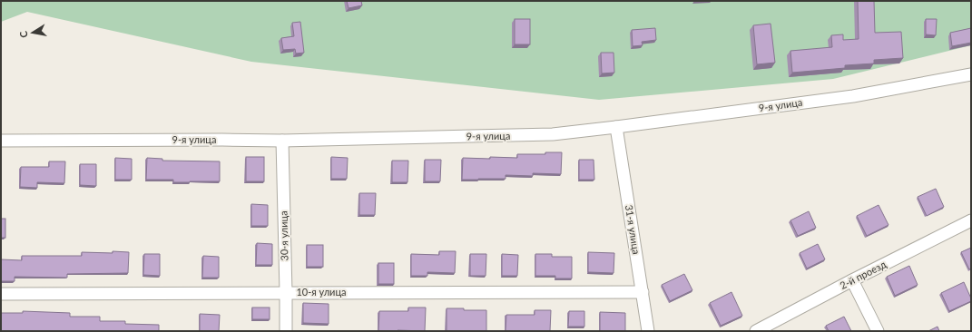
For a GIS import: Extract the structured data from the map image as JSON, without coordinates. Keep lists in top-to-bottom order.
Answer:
{
  "streets": {
    "street": [
      "9-я улица",
      "31-я улица",
      "30-я улица",
      "2-й проезд",
      "10-я улица"
    ]
  },
  "crossings": [
    ["9-я улица", "31-я улица"],
    ["9-я улица", "30-я улица"],
    ["31-я улица", "10-я улица"],
    ["30-я улица", "10-я улица"]
  ],
  "north": "left"
}
